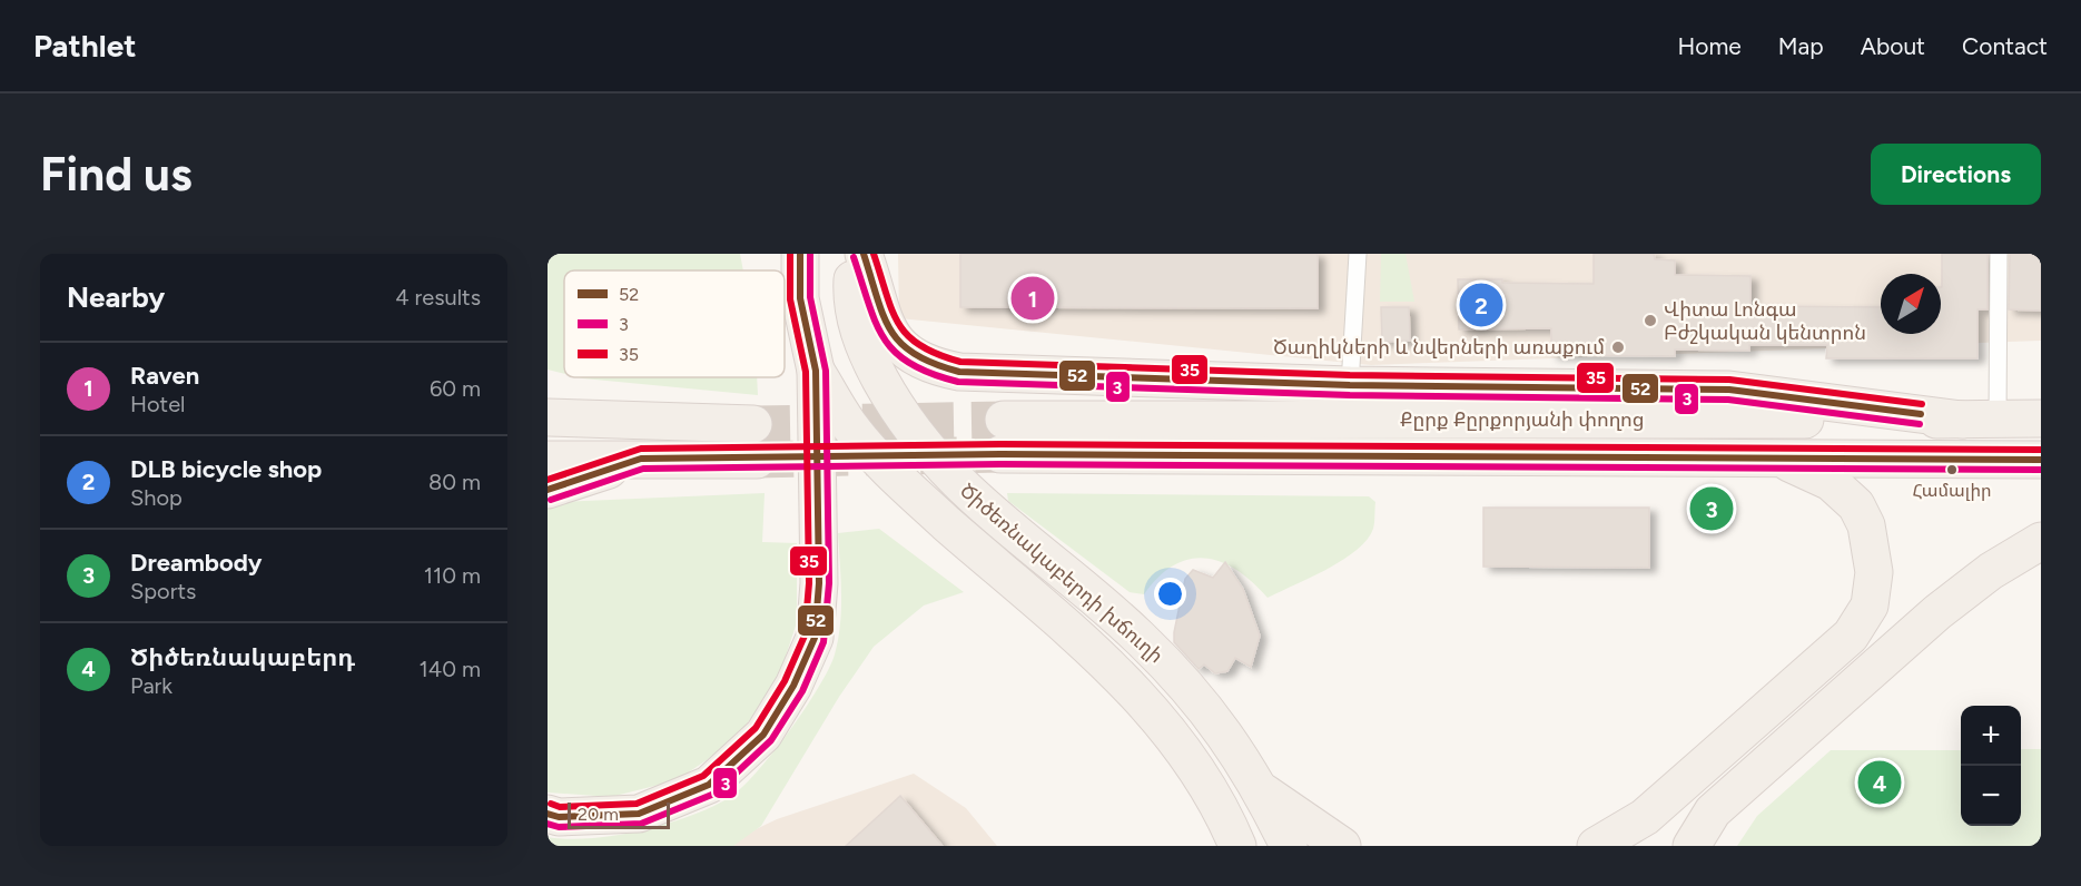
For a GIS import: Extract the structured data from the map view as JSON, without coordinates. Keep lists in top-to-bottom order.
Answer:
{
  "streets": {
    "main road": ["Քըրք Քըրքորյանի փողոց", "Ծիծեռնակաբերդի խճուղի"]
  },
  "places": ["Վիտա Լոնգա Բժշկական կենտրոն", "Ծաղիկների և նվերների առաքում", "Համալիր"],
  "lines": ["transit line 52", "transit line 3", "transit line 35"],
  "legend": ["52", "3", "35"],
  "scale_bar": "20 m",
  "north": "top right",
  "page": {
    "header": "Pathlet",
    "nav": [
      "Home",
      "Map",
      "About",
      "Contact"
    ],
    "buttons": "Directions",
    "title": "Find us",
    "heading": ["Nearby", "4 results"],
    "pins": [
      "1",
      "2",
      "3",
      "4"
    ],
    "list": [
      {
        "mark": "1",
        "name": "Raven",
        "note": "Hotel",
        "value": "60 m"
      },
      {
        "mark": "2",
        "name": "DLB bicycle shop",
        "note": "Shop",
        "value": "80 m"
      },
      {
        "mark": "3",
        "name": "Dreambody",
        "note": "Sports",
        "value": "110 m"
      },
      {
        "mark": "4",
        "name": "Ծիծեռնակաբերդ",
        "note": "Park",
        "value": "140 m"
      }
    ],
    "map_buttons": ["+", "−"],
    "scale": "20 m"
  }
}
